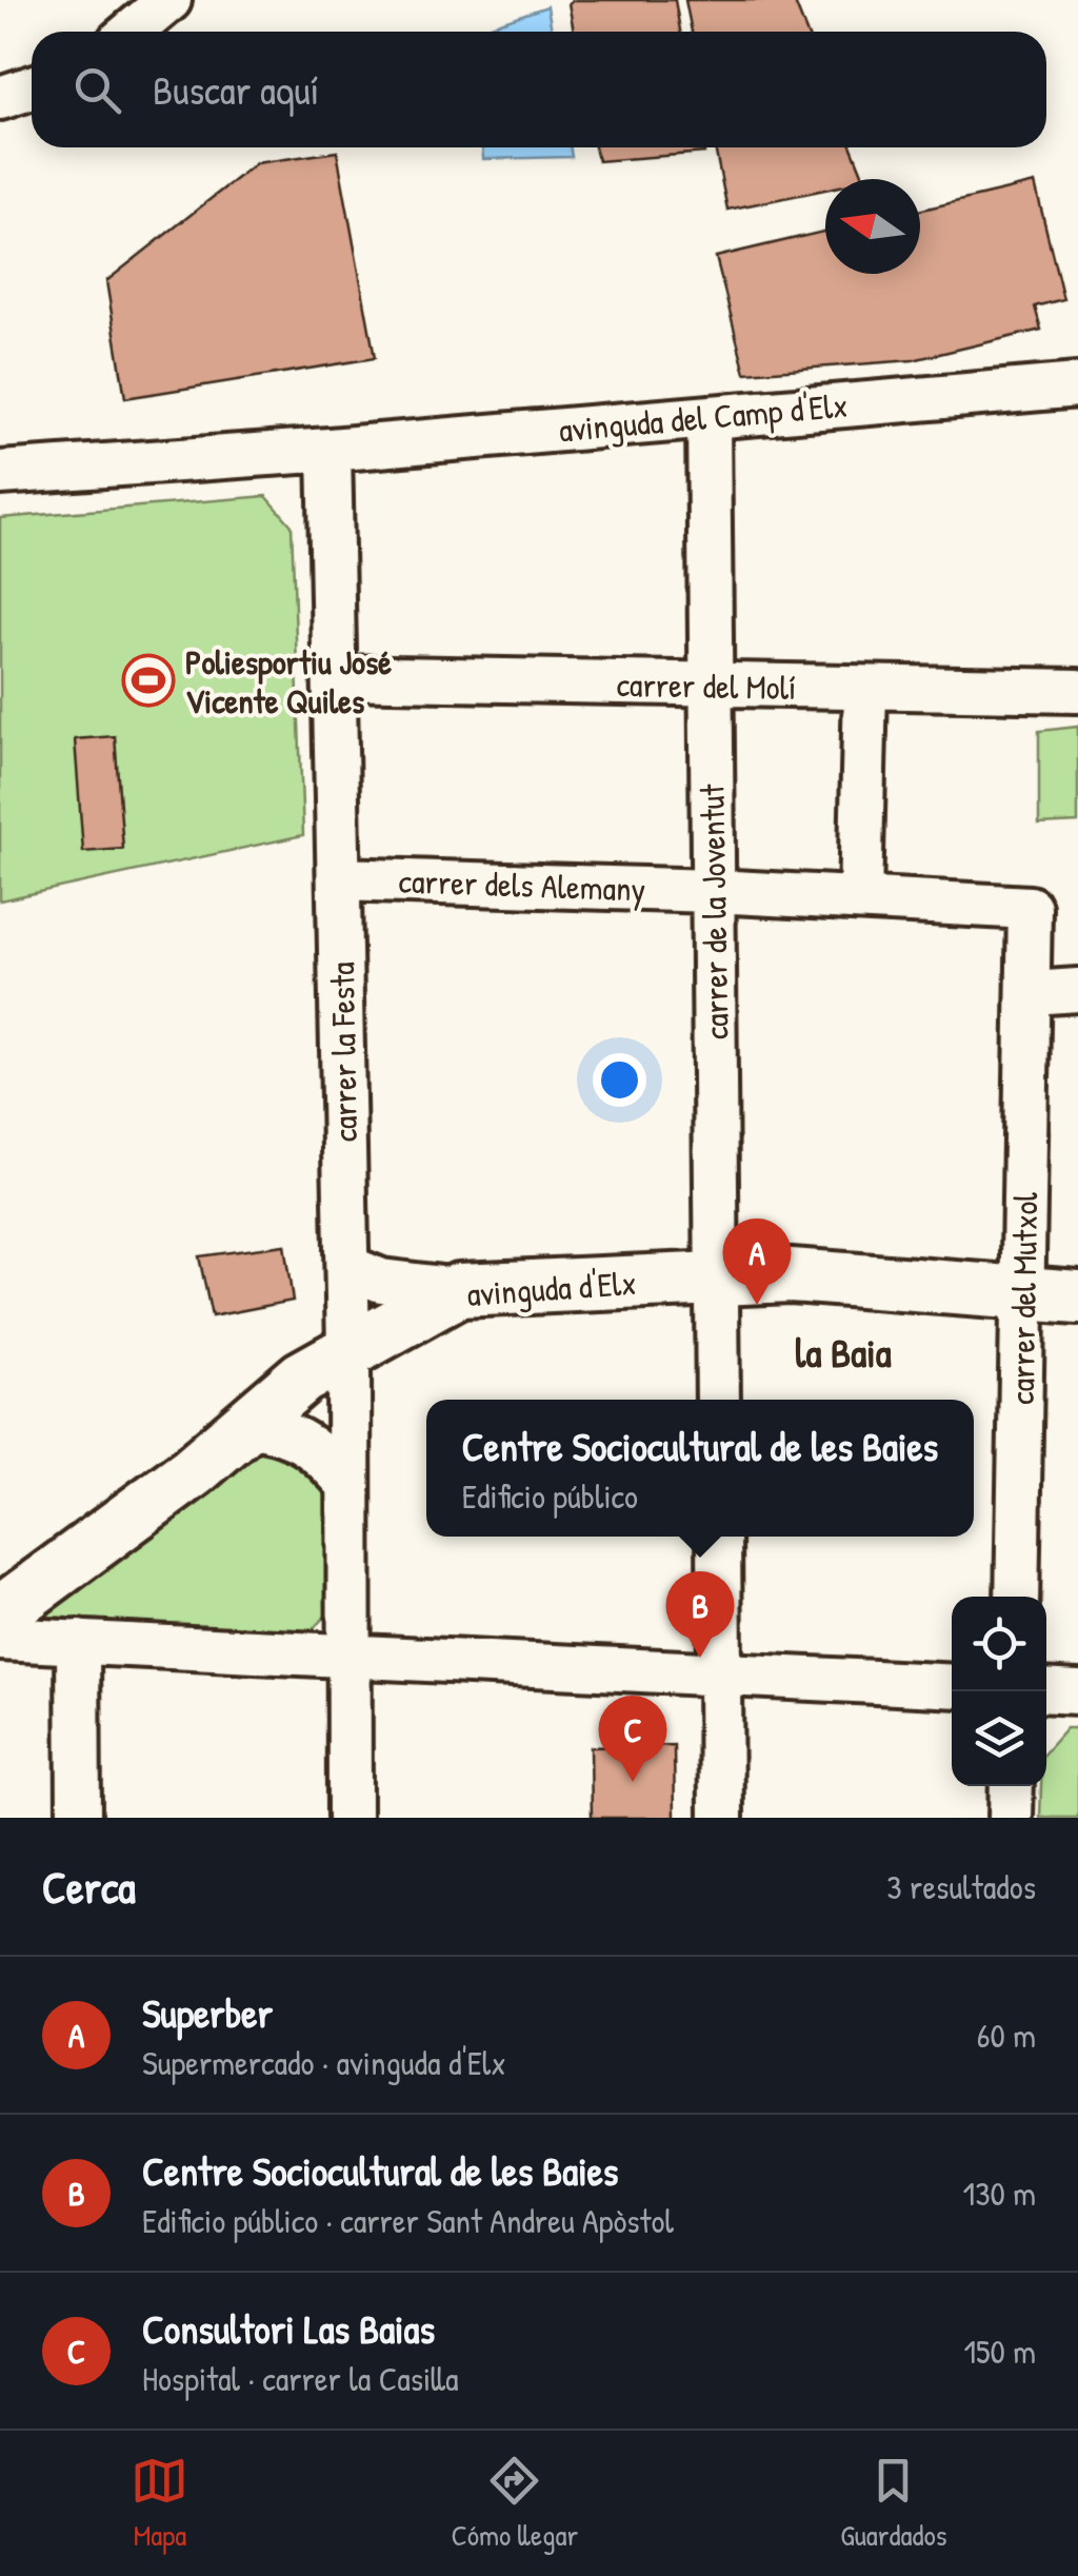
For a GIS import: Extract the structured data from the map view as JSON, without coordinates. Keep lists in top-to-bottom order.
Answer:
{
  "streets": {
    "main road": ["avinguda d'Elx"],
    "street": [
      "avinguda del Camp d'Elx",
      "carrer del Molí",
      "carrer dels Alemany",
      "carrer de la Joventut",
      "carrer la Festa",
      "carrer del Mutxol"
    ]
  },
  "crossings": [
    ["avinguda del Camp d'Elx", "carrer de la Joventut"],
    ["avinguda del Camp d'Elx", "carrer la Festa"],
    ["carrer del Molí", "carrer de la Joventut"],
    ["carrer del Molí", "carrer la Festa"],
    ["carrer dels Alemany", "carrer de la Joventut"],
    ["carrer dels Alemany", "carrer la Festa"],
    ["carrer dels Alemany", "carrer del Mutxol"],
    ["carrer de la Joventut", "avinguda d'Elx"],
    ["carrer la Festa", "avinguda d'Elx"],
    ["avinguda d'Elx", "carrer del Mutxol"]
  ],
  "districts": ["la Baia"],
  "places": {
    "sports": ["Poliesportiu José Vicente Quiles"]
  },
  "north": "left",
  "page": {
    "search": "Buscar aquí",
    "pins": ["A", "B", "C"],
    "popup": ["Centre Sociocultural de les Baies", "Edificio público"],
    "heading": ["Cerca", "3 resultados"],
    "list": [
      {
        "mark": "A",
        "name": "Superber",
        "note": "Supermercado · avinguda d'Elx",
        "value": "60 m"
      },
      {
        "mark": "B",
        "name": "Centre Sociocultural de les Baies",
        "note": "Edificio público · carrer Sant Andreu Apòstol",
        "value": "130 m"
      },
      {
        "mark": "C",
        "name": "Consultori Las Baias",
        "note": "Hospital · carrer la Casilla",
        "value": "150 m"
      }
    ],
    "nav": ["Mapa", "Cómo llegar", "Guardados"]
  }
}
